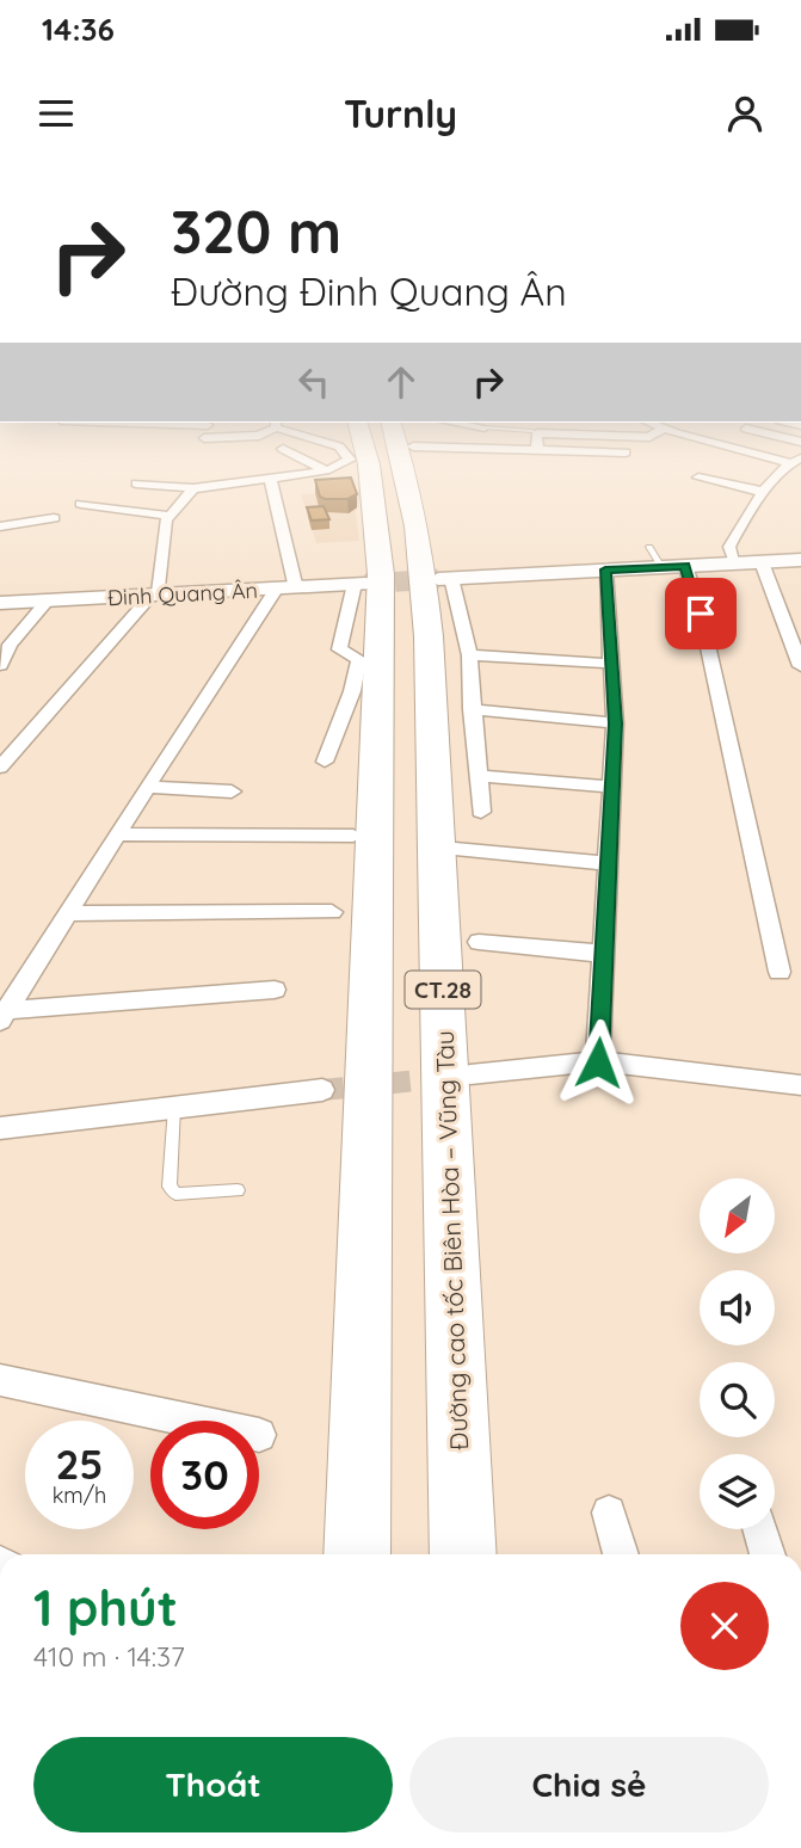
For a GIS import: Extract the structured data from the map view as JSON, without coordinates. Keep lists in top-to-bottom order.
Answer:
{
  "streets": {
    "highway": ["CT.28", "Đường cao tốc Biên Hòa – Vũng Tàu"],
    "street": ["Đinh Quang Ân"]
  },
  "north": "bottom left",
  "page": {
    "status": "14:36",
    "header": "Turnly",
    "turn": ["320 m", "Đường Đinh Quang Ân"],
    "speed": "25 km/h",
    "limit": "30",
    "heading": ["1 phút", "410 m · 14:37"],
    "buttons": ["Thoát", "Chia sẻ"]
  }
}
